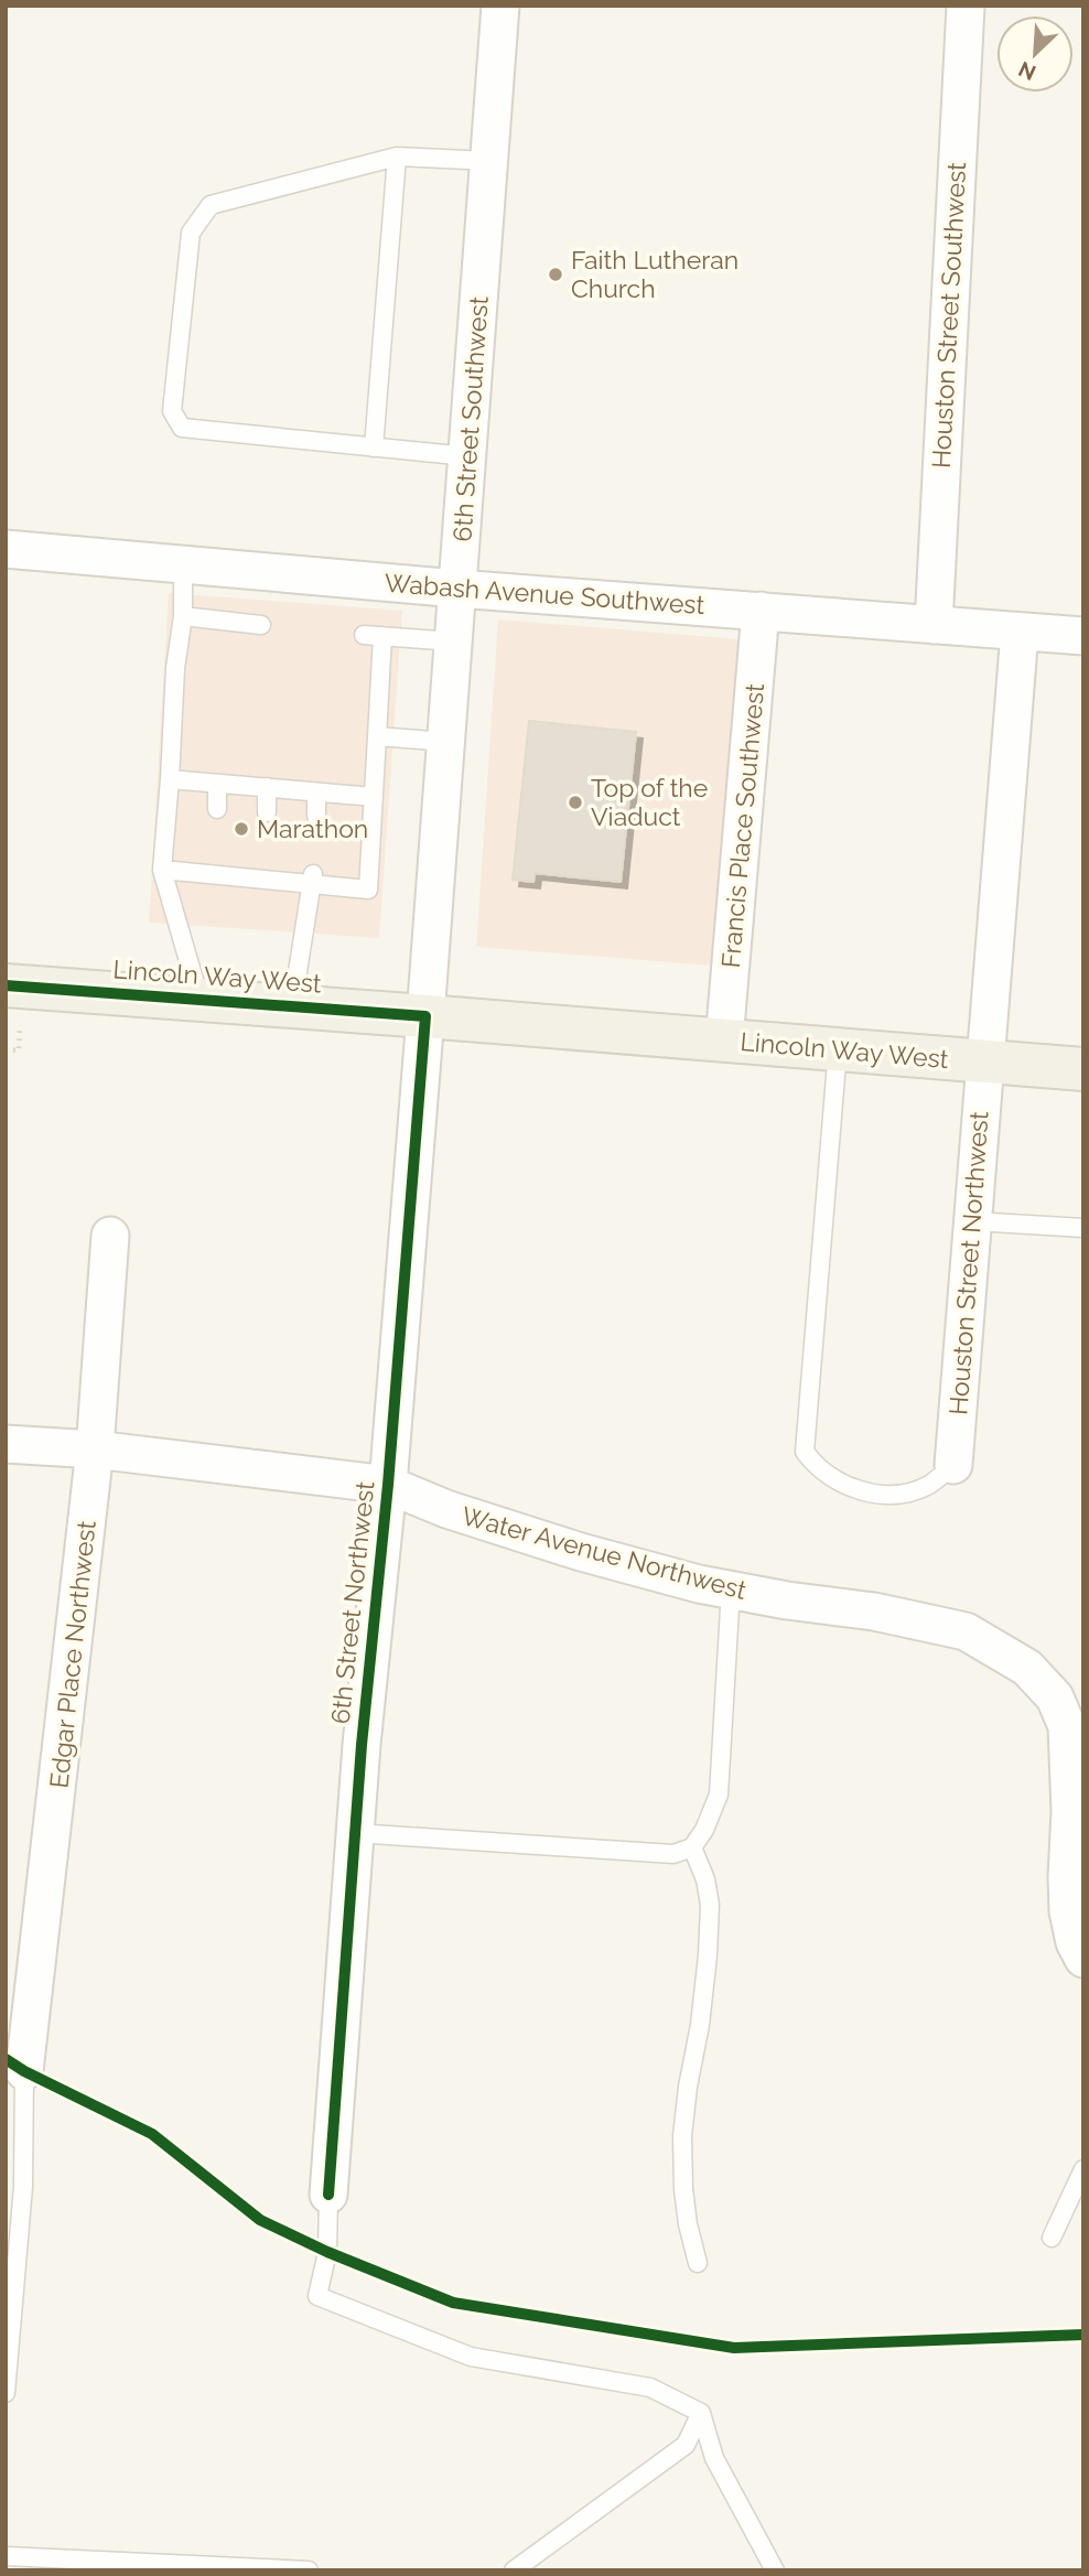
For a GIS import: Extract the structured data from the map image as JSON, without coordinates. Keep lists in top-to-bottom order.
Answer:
{
  "streets": {
    "main road": ["Lincoln Way West"],
    "street": [
      "Houston Street Southwest",
      "6th Street Southwest",
      "Wabash Avenue Southwest",
      "Francis Place Southwest",
      "Houston Street Northwest",
      "Water Avenue Northwest",
      "6th Street Northwest",
      "Edgar Place Northwest"
    ]
  },
  "crossings": [
    ["Houston Street Southwest", "Wabash Avenue Southwest"],
    ["6th Street Southwest", "Wabash Avenue Southwest"],
    ["6th Street Southwest", "Lincoln Way West"],
    ["6th Street Southwest", "6th Street Northwest"],
    ["Wabash Avenue Southwest", "Francis Place Southwest"],
    ["Francis Place Southwest", "Lincoln Way West"],
    ["Lincoln Way West", "Houston Street Northwest"],
    ["Lincoln Way West", "6th Street Northwest"],
    ["Water Avenue Northwest", "6th Street Northwest"],
    ["Water Avenue Northwest", "Edgar Place Northwest"]
  ],
  "places": ["Faith Lutheran Church", "Top of the Viaduct", "Marathon"],
  "north": "bottom left"
}
